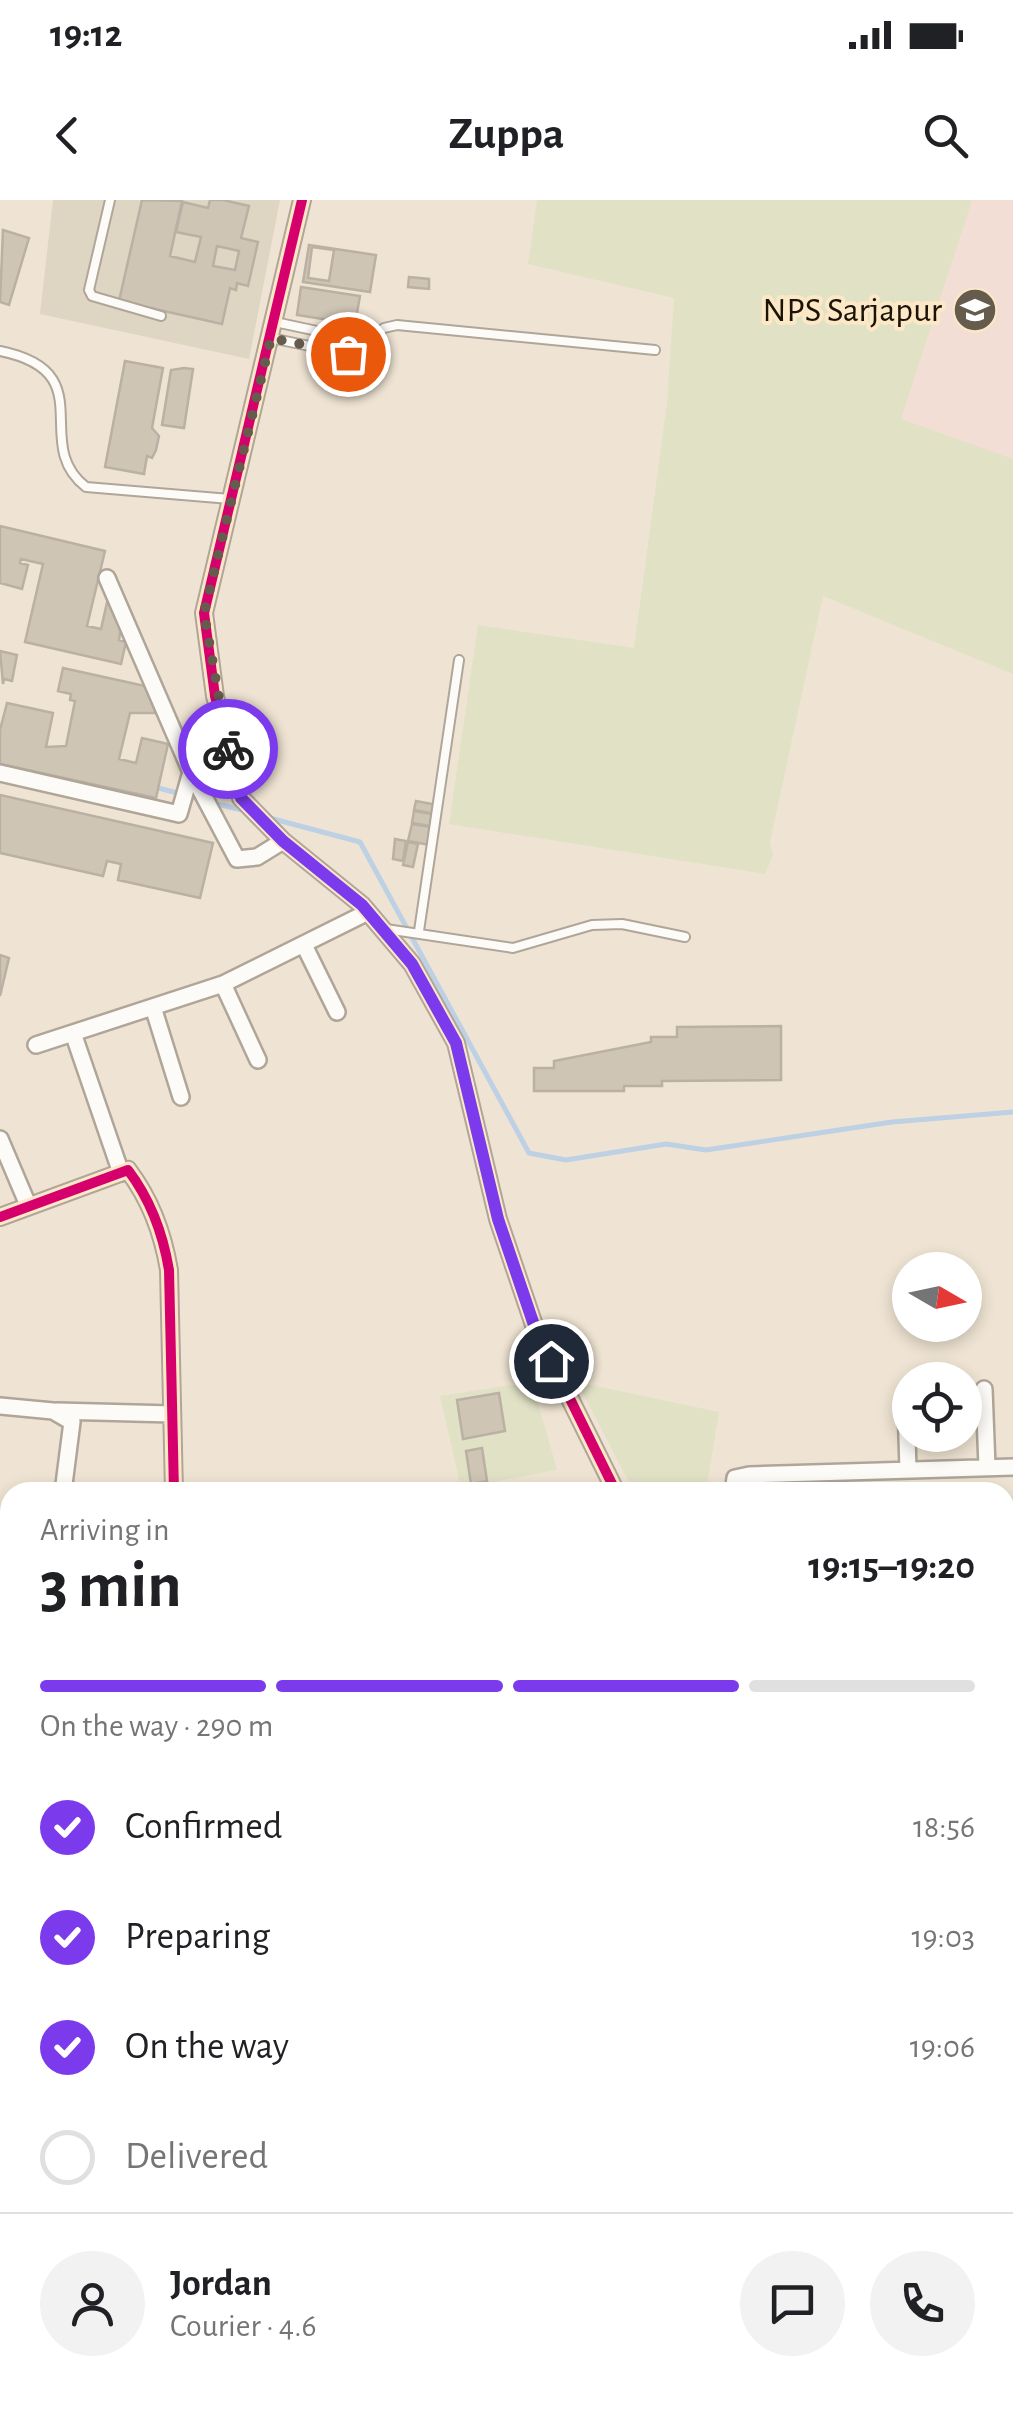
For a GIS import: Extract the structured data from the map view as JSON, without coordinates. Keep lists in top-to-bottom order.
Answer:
{
  "places": {
    "school or university": ["NPS Sarjapur"]
  },
  "north": "right",
  "page": {
    "status": "19:12",
    "header": "Zuppa",
    "heading": ["3 min", "Arriving in", "19:15–19:20"],
    "panel": ["Jordan", "Courier · 4.6"],
    "bar": "On the way · 290 m",
    "list": [
      ["Confirmed", "18:56"],
      ["Preparing", "19:03"],
      ["On the way", "19:06"],
      "Delivered"
    ]
  }
}
